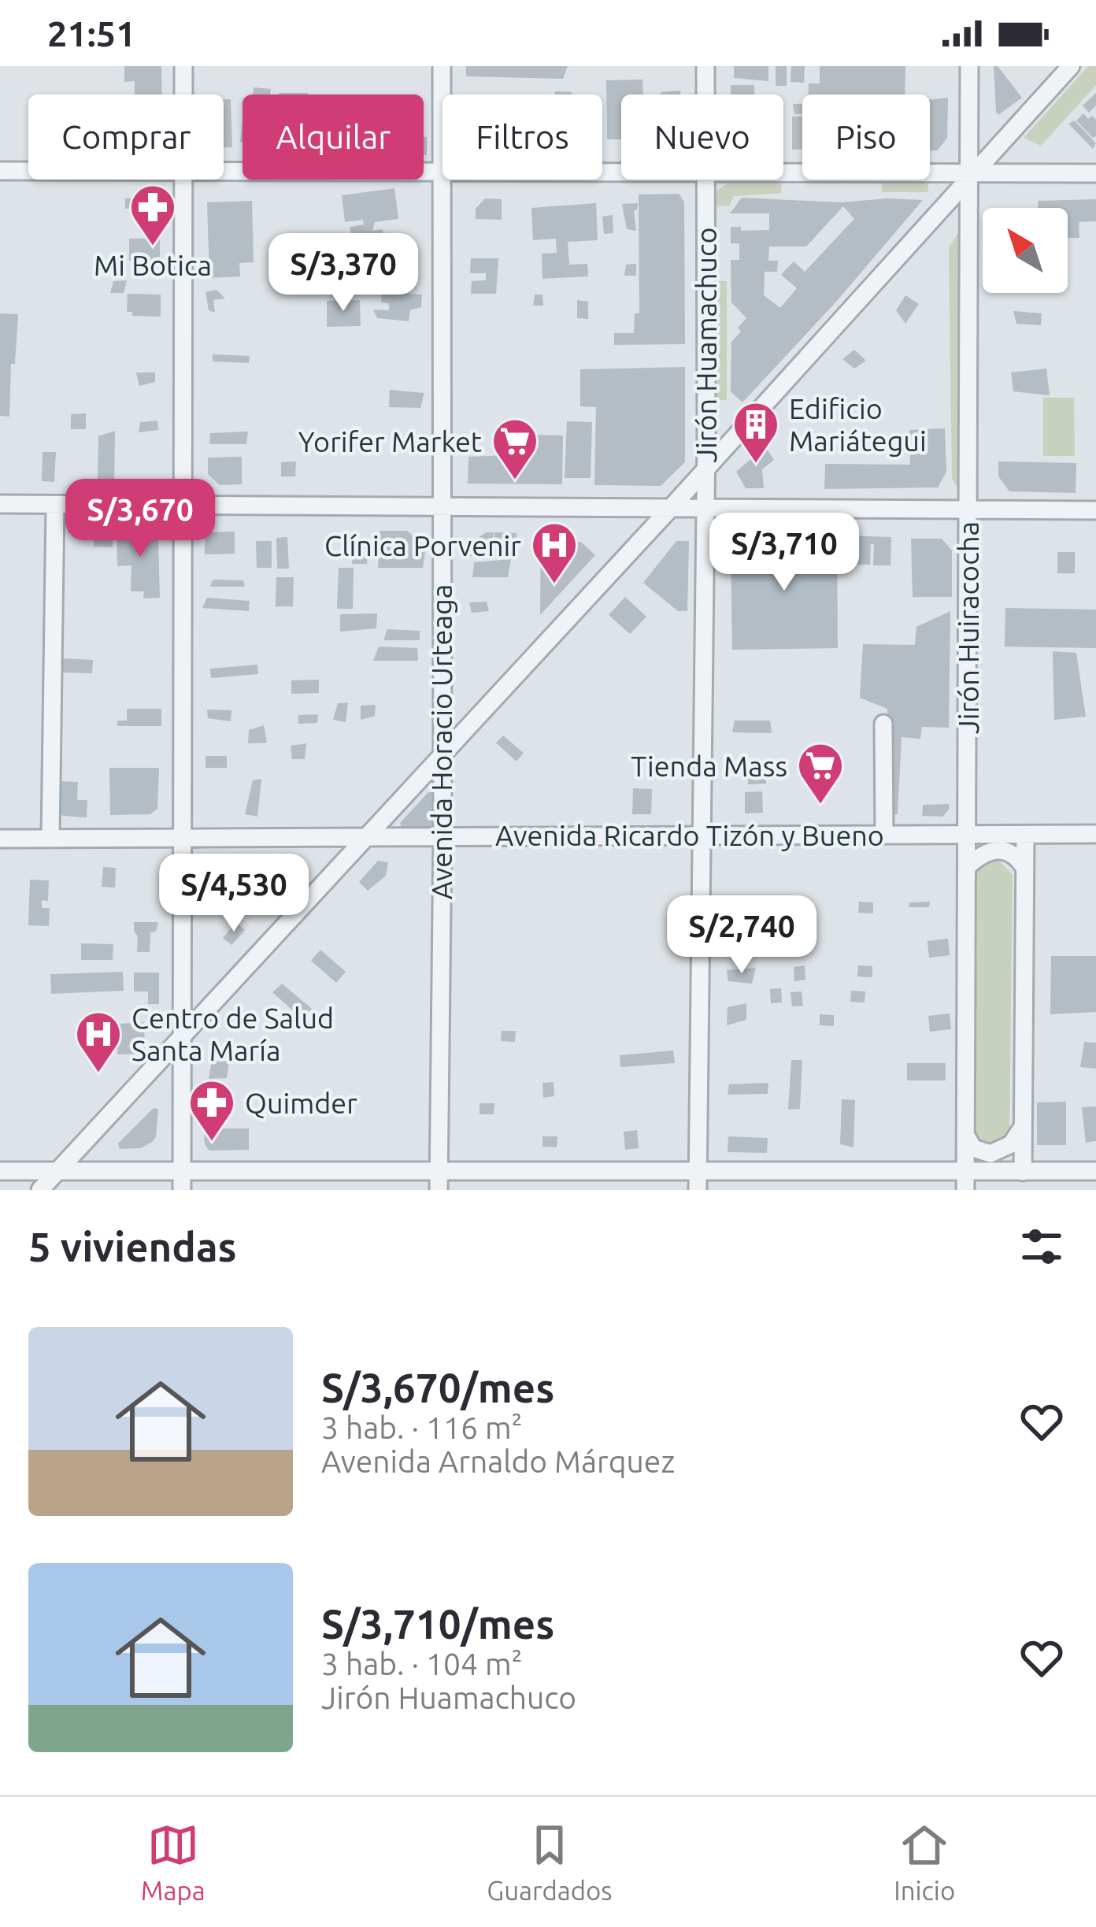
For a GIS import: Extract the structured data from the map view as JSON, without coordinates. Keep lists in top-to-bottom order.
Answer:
{
  "streets": {
    "street": [
      "Jirón Huamachuco",
      "Jirón Huiracocha",
      "Avenida Horacio Urteaga",
      "Avenida Ricardo Tizón y Bueno"
    ]
  },
  "crossings": [
    ["Jirón Huamachuco", "Avenida Ricardo Tizón y Bueno"],
    ["Jirón Huiracocha", "Avenida Ricardo Tizón y Bueno"],
    ["Avenida Horacio Urteaga", "Avenida Ricardo Tizón y Bueno"]
  ],
  "places": {
    "pharmacy": ["Mi Botica", "Quimder"],
    "building": ["Edificio Mariátegui"],
    "supermarket": ["Yorifer Market", "Tienda Mass"],
    "hospital": ["Clínica Porvenir", "Centro de Salud Santa María"]
  },
  "north": "top left",
  "page": {
    "status": "21:51",
    "chip": [
      "Comprar",
      "Alquilar",
      "Filtros",
      "Nuevo",
      "Piso"
    ],
    "price": [
      "S/3,370",
      "S/3,670",
      "S/3,710",
      "S/4,530",
      "S/2,740"
    ],
    "heading": "5 viviendas",
    "list": [
      {
        "name": "S/3,670/mes",
        "note": "3 hab. · 116 m² · Avenida Arnaldo Márquez"
      },
      {
        "name": "S/3,710/mes",
        "note": "3 hab. · 104 m² · Jirón Huamachuco"
      }
    ],
    "tabs": ["Mapa", "Guardados", "Inicio"]
  }
}
